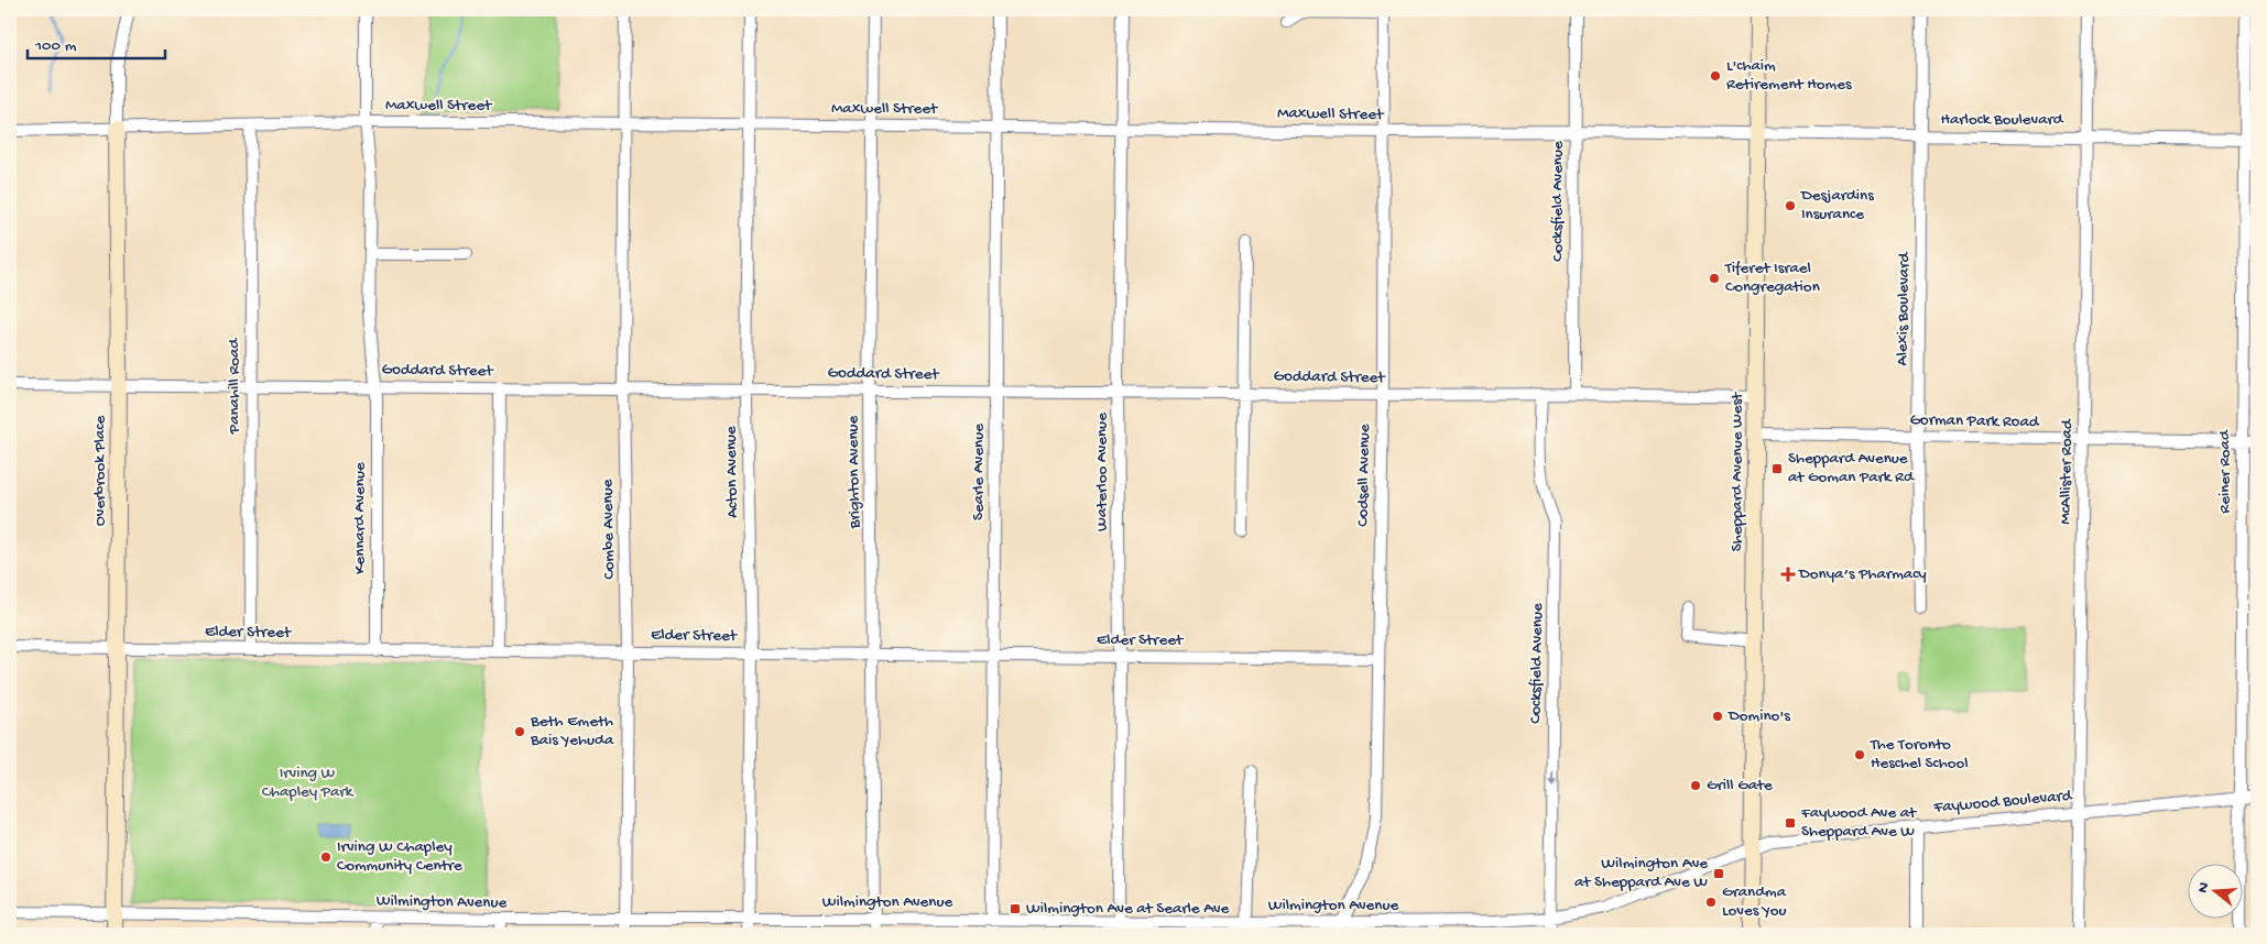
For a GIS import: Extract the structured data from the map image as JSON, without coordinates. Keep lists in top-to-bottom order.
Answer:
{
  "streets": {
    "main road": ["Overbrook Place", "Sheppard Avenue West"],
    "street": [
      "Maxwell Street",
      "Harlock Boulevard",
      "Cocksfield Avenue",
      "Alexis Boulevard",
      "Goddard Street",
      "Panahill Road",
      "Gorman Park Road",
      "Acton Avenue",
      "Brighton Avenue",
      "Searle Avenue",
      "Waterloo Avenue",
      "McAllister Road",
      "Reiner Road",
      "Codsell Avenue",
      "Kennard Avenue",
      "Combe Avenue",
      "Elder Street",
      "Faywood Boulevard",
      "Wilmington Avenue"
    ]
  },
  "crossings": [
    ["Maxwell Street", "Harlock Boulevard"],
    ["Maxwell Street", "Cocksfield Avenue"],
    ["Maxwell Street", "Panahill Road"],
    ["Maxwell Street", "Overbrook Place"],
    ["Maxwell Street", "Acton Avenue"],
    ["Maxwell Street", "Brighton Avenue"],
    ["Maxwell Street", "Searle Avenue"],
    ["Maxwell Street", "Waterloo Avenue"],
    ["Maxwell Street", "Sheppard Avenue West"],
    ["Maxwell Street", "Codsell Avenue"],
    ["Maxwell Street", "Kennard Avenue"],
    ["Maxwell Street", "Combe Avenue"],
    ["Harlock Boulevard", "Alexis Boulevard"],
    ["Harlock Boulevard", "Sheppard Avenue West"],
    ["Harlock Boulevard", "McAllister Road"],
    ["Harlock Boulevard", "Reiner Road"],
    ["Cocksfield Avenue", "Goddard Street"],
    ["Cocksfield Avenue", "Wilmington Avenue"],
    ["Alexis Boulevard", "Gorman Park Road"],
    ["Goddard Street", "Panahill Road"],
    ["Goddard Street", "Overbrook Place"],
    ["Goddard Street", "Acton Avenue"],
    ["Goddard Street", "Brighton Avenue"],
    ["Goddard Street", "Searle Avenue"],
    ["Goddard Street", "Waterloo Avenue"],
    ["Goddard Street", "Sheppard Avenue West"],
    ["Goddard Street", "Codsell Avenue"],
    ["Goddard Street", "Kennard Avenue"],
    ["Goddard Street", "Combe Avenue"],
    ["Panahill Road", "Elder Street"],
    ["Gorman Park Road", "Sheppard Avenue West"],
    ["Gorman Park Road", "McAllister Road"],
    ["Gorman Park Road", "Reiner Road"],
    ["Overbrook Place", "Elder Street"],
    ["Overbrook Place", "Wilmington Avenue"],
    ["Acton Avenue", "Elder Street"],
    ["Acton Avenue", "Wilmington Avenue"],
    ["Brighton Avenue", "Elder Street"],
    ["Brighton Avenue", "Wilmington Avenue"],
    ["Searle Avenue", "Elder Street"],
    ["Searle Avenue", "Wilmington Avenue"],
    ["Waterloo Avenue", "Elder Street"],
    ["Waterloo Avenue", "Wilmington Avenue"],
    ["Sheppard Avenue West", "Faywood Boulevard"],
    ["Sheppard Avenue West", "Wilmington Avenue"],
    ["McAllister Road", "Faywood Boulevard"],
    ["Reiner Road", "Faywood Boulevard"],
    ["Codsell Avenue", "Elder Street"],
    ["Codsell Avenue", "Wilmington Avenue"],
    ["Kennard Avenue", "Elder Street"],
    ["Combe Avenue", "Elder Street"],
    ["Combe Avenue", "Wilmington Avenue"],
    ["Faywood Boulevard", "Wilmington Avenue"]
  ],
  "one_way": ["Cocksfield Avenue"],
  "parks": ["Irving W Chapley Park"],
  "places": {
    "other": [
      "L'chaim Retirement Homes",
      "Desjardins Insurance",
      "Tiferet Israel Congregation",
      "Domino's",
      "Beth Emeth Bais Yehuda",
      "The Toronto Heschel School",
      "Grill Gate",
      "Irving W Chapley Community Centre",
      "Grandma Loves You"
    ],
    "transit": [
      "Sheppard Avenue at Goman Park Rd",
      "Faywood Ave at Sheppard Ave W",
      "Wilmington Ave at Sheppard Ave W",
      "Wilmington Ave at Searle Ave"
    ],
    "health": ["Donya’s Pharmacy"]
  },
  "scale_bar": "100 m",
  "north": "left"
}
